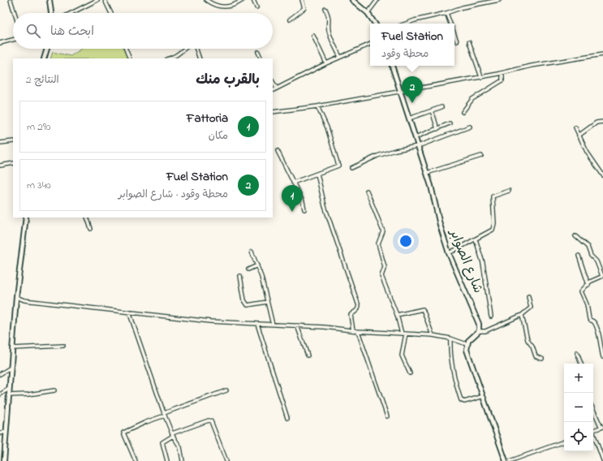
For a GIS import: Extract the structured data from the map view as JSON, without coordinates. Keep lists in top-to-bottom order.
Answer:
{
  "streets": {
    "street": ["شارع الصوابر"]
  },
  "page": {
    "search": "ابحث هنا",
    "popup": ["Fuel Station", "محطة وقود"],
    "heading": ["بالقرب منك", "النتائج: 2"],
    "pins": ["2", "1"],
    "list": [
      {
        "mark": "1",
        "name": "Fattoria",
        "note": "مكان",
        "value": "290 m"
      },
      {
        "mark": "2",
        "name": "Fuel Station",
        "note": "محطة وقود · شارع الصوابر",
        "value": "340 m"
      }
    ],
    "map_buttons": ["+", "−"]
  }
}
